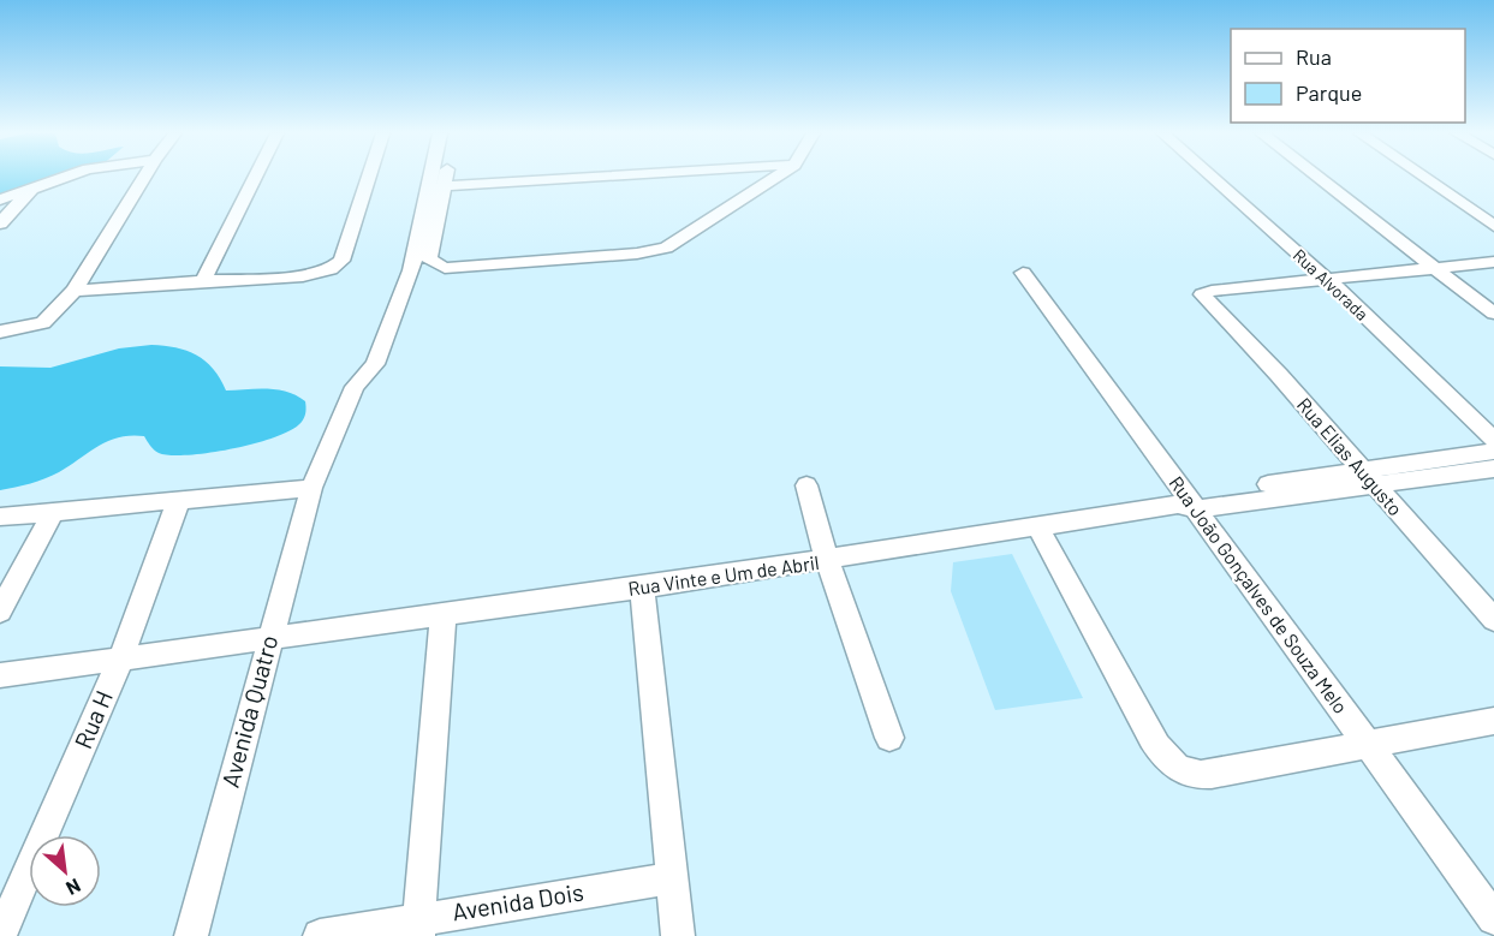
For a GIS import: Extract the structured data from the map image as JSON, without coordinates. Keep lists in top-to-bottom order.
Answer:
{
  "streets": {
    "street": [
      "Rua Alvorada",
      "Rua Elias Augusto",
      "Rua Vinte e Um de Abril",
      "Rua João Gonçalves de Souza Melo",
      "Avenida Quatro",
      "Rua H",
      "Avenida Dois"
    ]
  },
  "crossings": [
    ["Rua Alvorada", "Rua Elias Augusto"],
    ["Rua Elias Augusto", "Rua Vinte e Um de Abril"],
    ["Rua Vinte e Um de Abril", "Rua João Gonçalves de Souza Melo"],
    ["Rua Vinte e Um de Abril", "Avenida Quatro"],
    ["Rua Vinte e Um de Abril", "Rua H"]
  ],
  "legend": ["Rua", "Parque"],
  "north": "bottom right"
}
